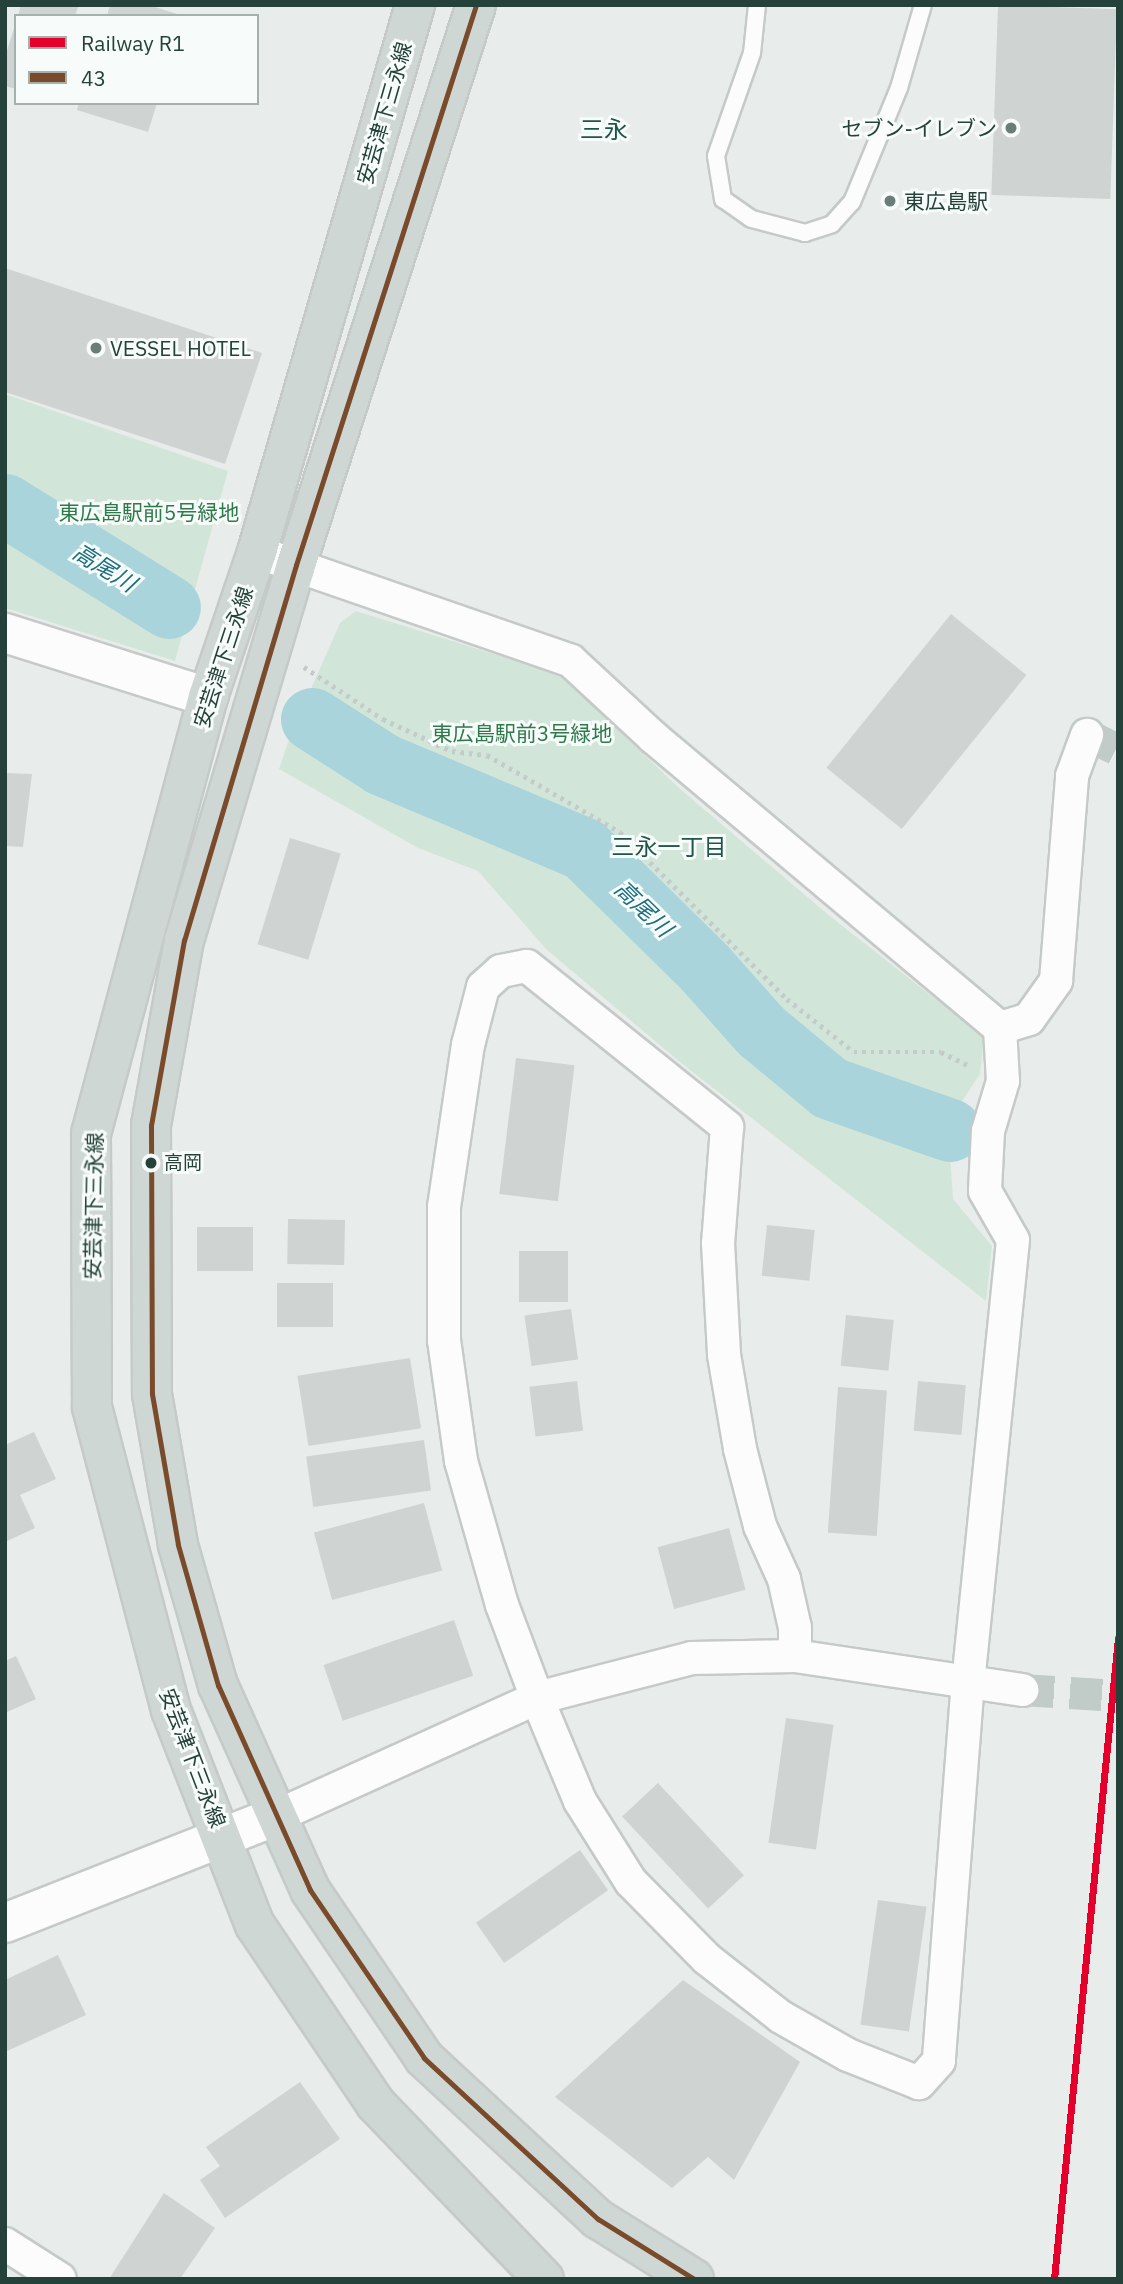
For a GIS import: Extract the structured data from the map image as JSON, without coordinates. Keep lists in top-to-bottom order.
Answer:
{
  "streets": {
    "main road": ["安芸津下三永線"]
  },
  "districts": ["三永", "三永一丁目"],
  "water": ["高尾川"],
  "parks": ["東広島駅前5号緑地", "東広島駅前3号緑地"],
  "places": [
    "セブン-イレブン",
    "東広島駅",
    "VESSEL HOTEL",
    "高岡"
  ],
  "lines": ["transit line 43", "rail line R1"],
  "legend": ["Railway R1", "43"]
}
